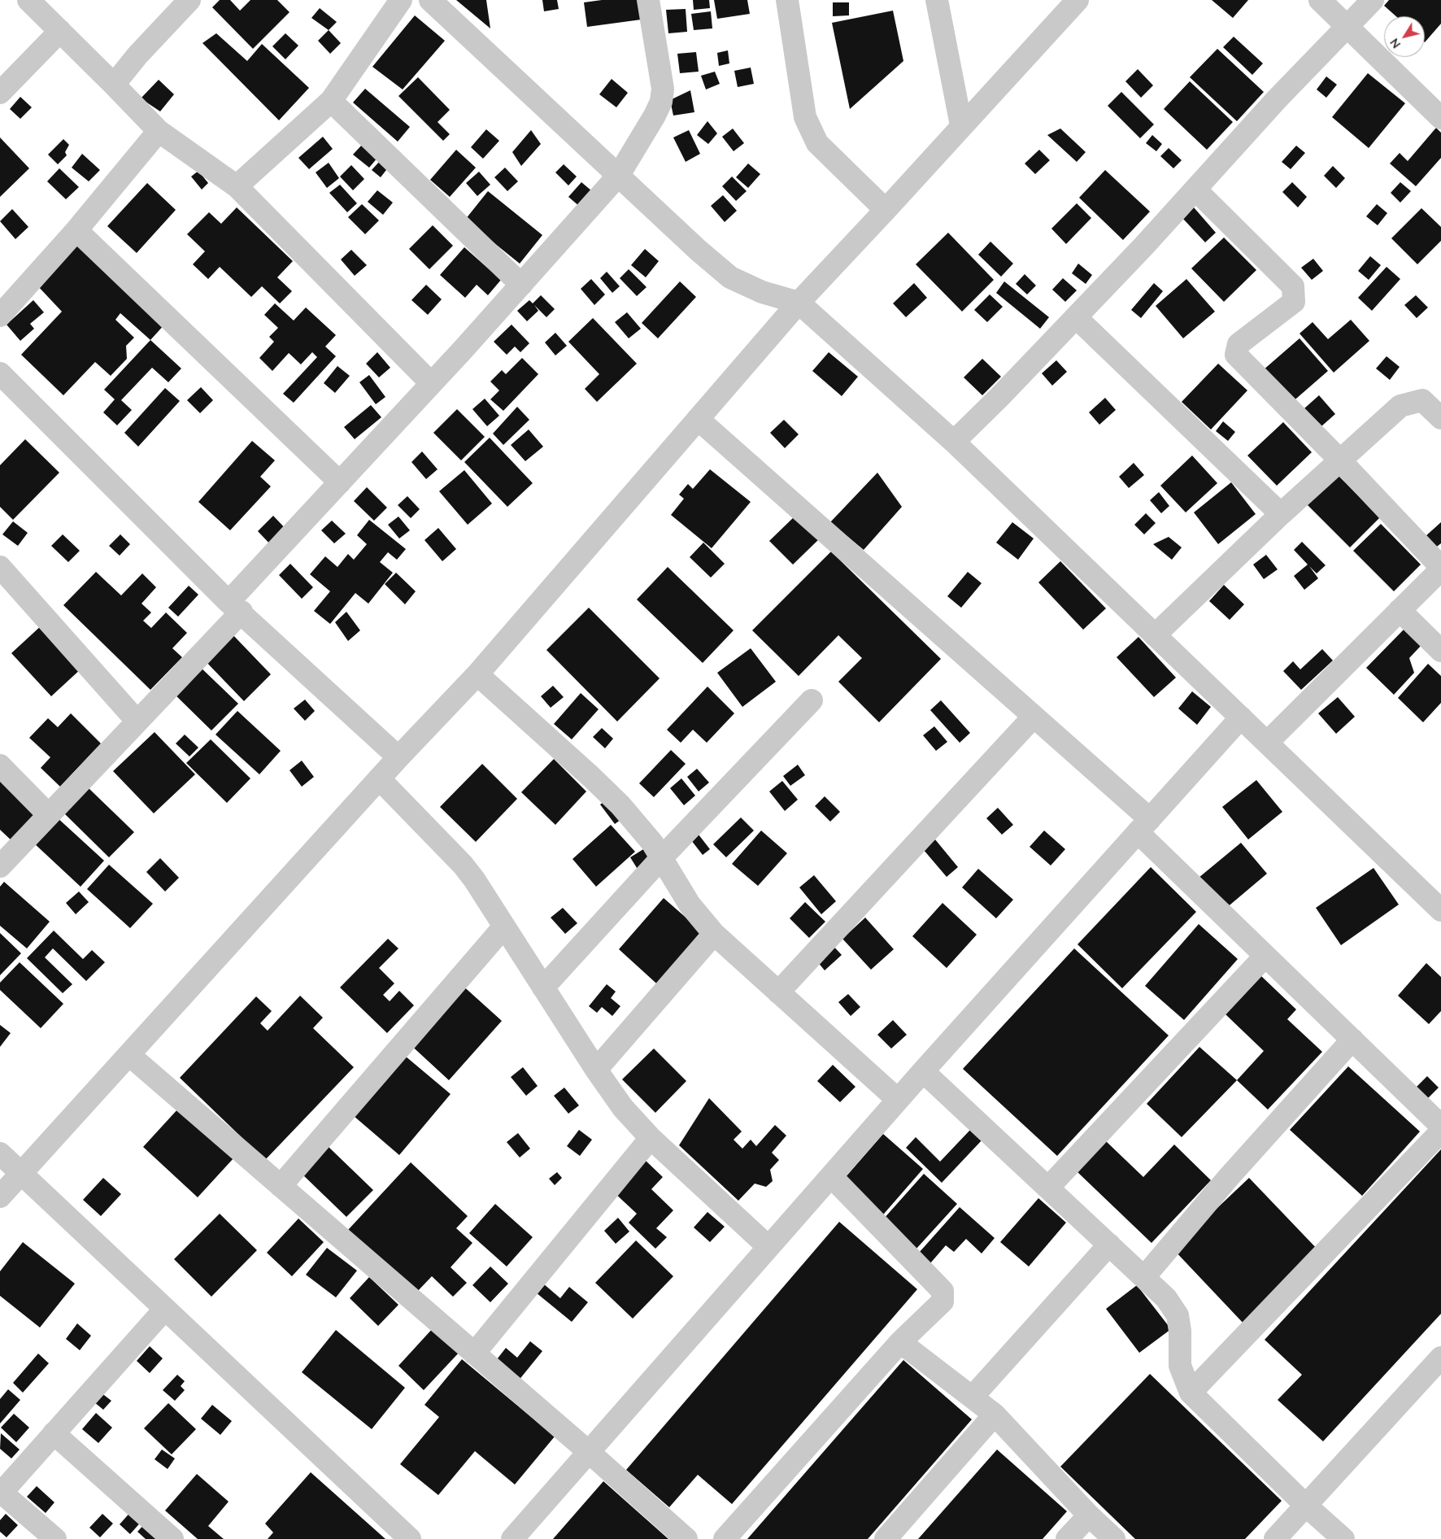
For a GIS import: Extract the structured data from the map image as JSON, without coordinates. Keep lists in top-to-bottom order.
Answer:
{
  "north": "bottom left"
}
